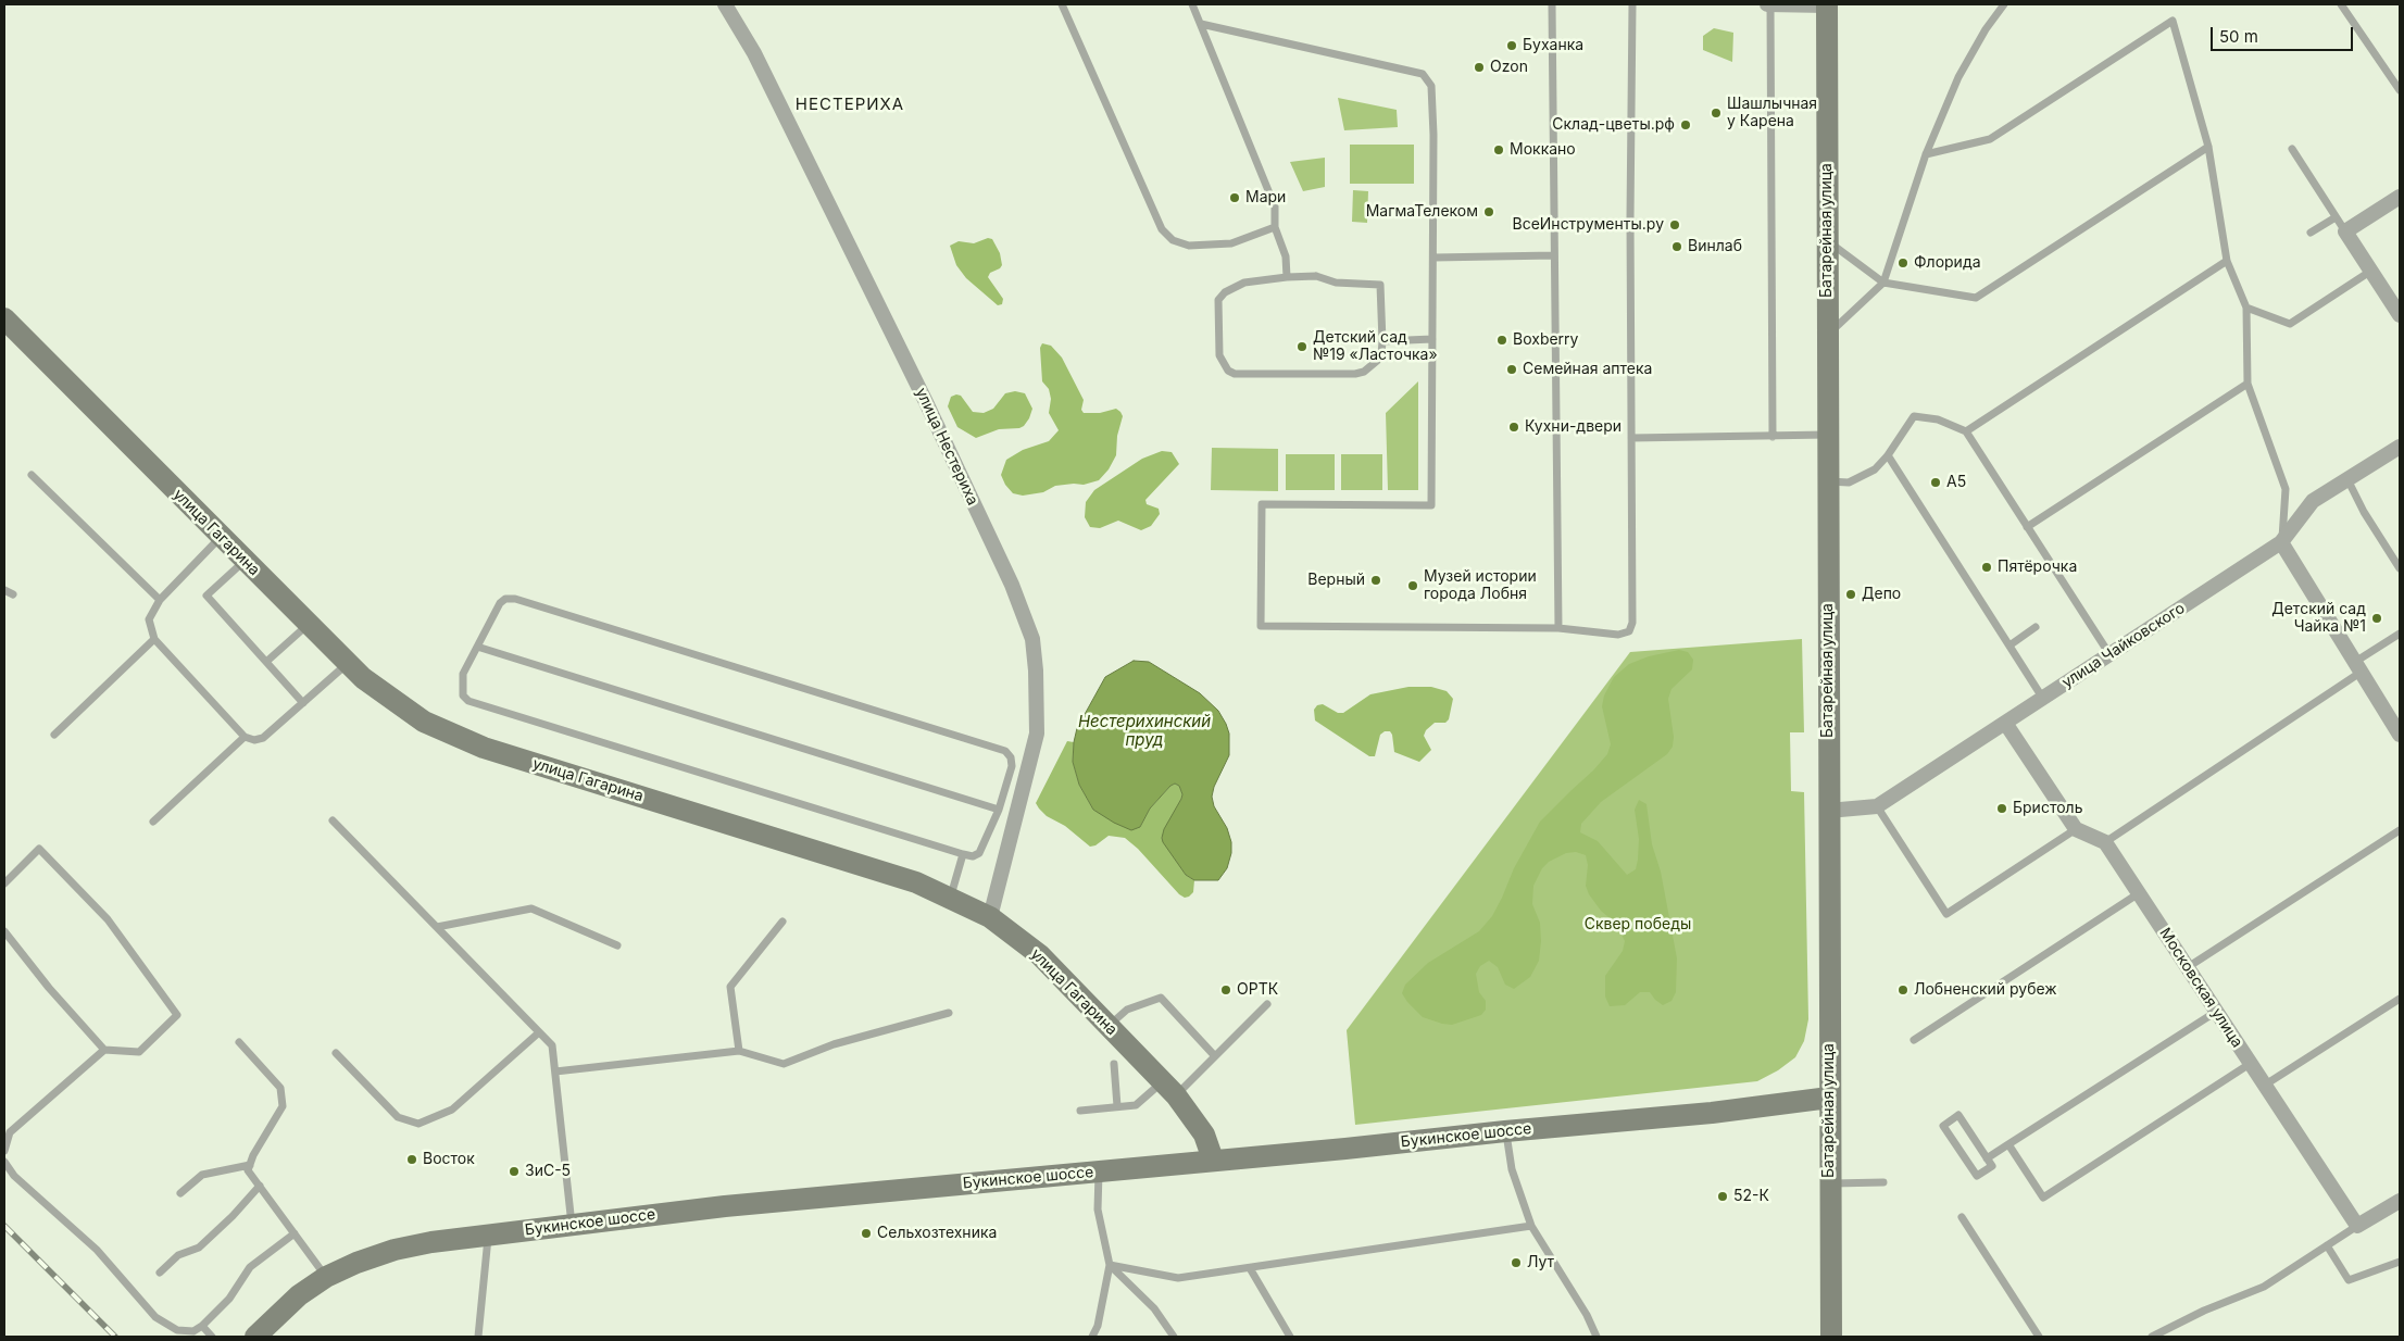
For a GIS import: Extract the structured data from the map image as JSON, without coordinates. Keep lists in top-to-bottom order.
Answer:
{
  "streets": {
    "main road": ["Батарейная улица", "улица Гагарина", "Букинское шоссе"],
    "street": ["улица Нестериха", "улица Чайковского", "Московская улица"]
  },
  "crossings": [
    ["Батарейная улица", "улица Чайковского"],
    ["Батарейная улица", "Букинское шоссе"],
    ["улица Нестериха", "улица Гагарина"],
    ["улица Гагарина", "Букинское шоссе"]
  ],
  "districts": ["НЕСТЕРИХА"],
  "water": ["Нестерихинский пруд"],
  "parks": ["Сквер победы"],
  "places": [
    "Буханка",
    "Ozon",
    "Шашлычная у Карена",
    "Склад-цветы.рф",
    "Моккано",
    "Мари",
    "МагмаТелеком",
    "ВсеИнструменты.ру",
    "Винлаб",
    "Флорида",
    "Boxberry",
    "Детский сад №19 «Ласточка»",
    "Семейная аптека",
    "Кухни-двери",
    "А5",
    "Пятёрочка",
    "Верный",
    "Музей истории города Лобня",
    "Депо",
    "Детский сад Чайка №1",
    "Бристоль",
    "ОРТК",
    "Лобненский рубеж",
    "Восток",
    "ЗиС-5",
    "52-К",
    "Сельхозтехника",
    "Лут"
  ],
  "scale_bar": "50 m"
}
